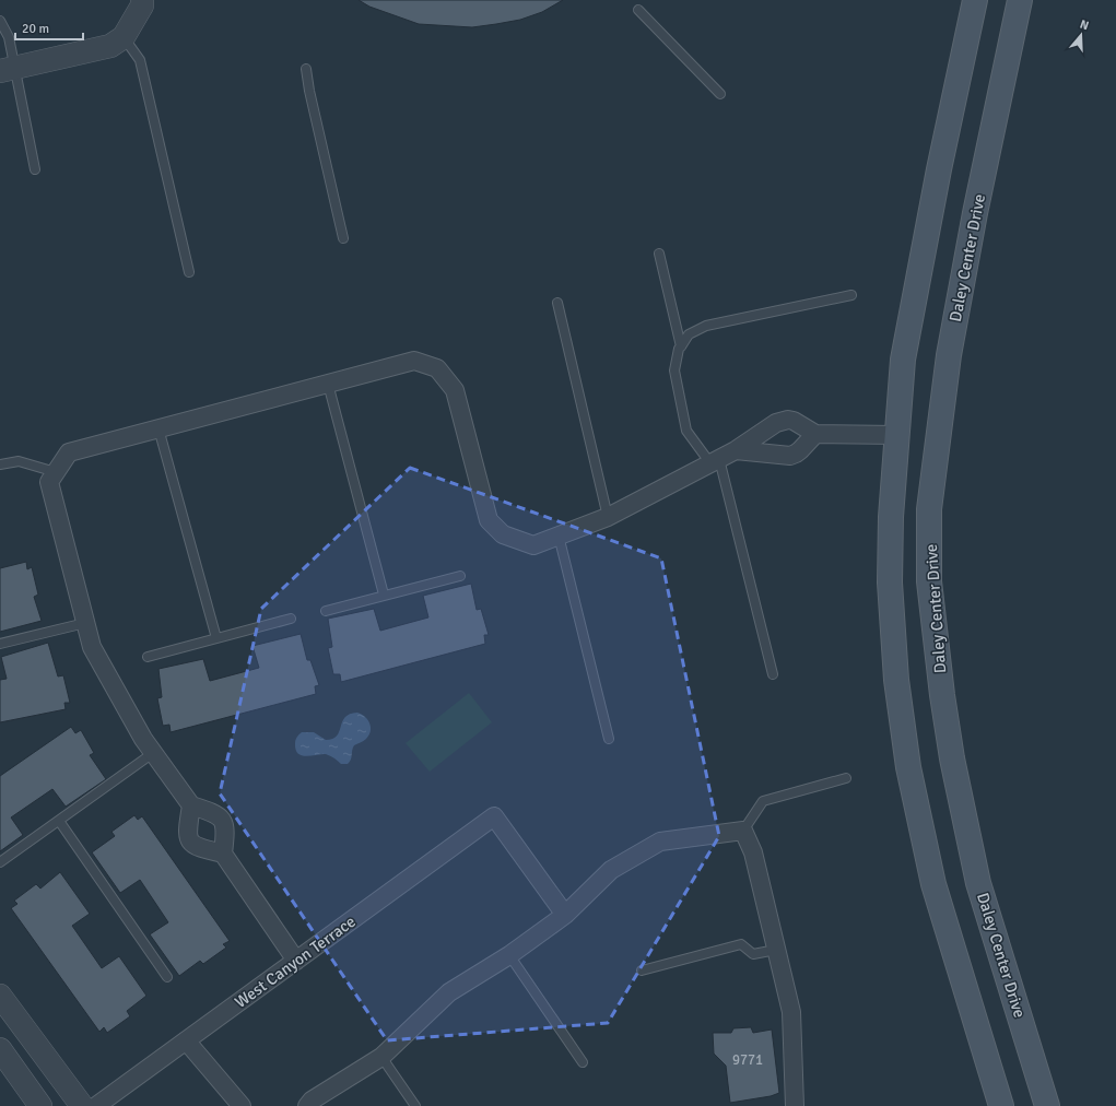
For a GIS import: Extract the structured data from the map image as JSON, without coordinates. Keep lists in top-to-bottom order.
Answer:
{
  "streets": {
    "main road": ["Daley Center Drive"],
    "street": ["West Canyon Terrace"]
  },
  "house_numbers": ["9771"],
  "scale_bar": "20 m",
  "north": "top"
}
